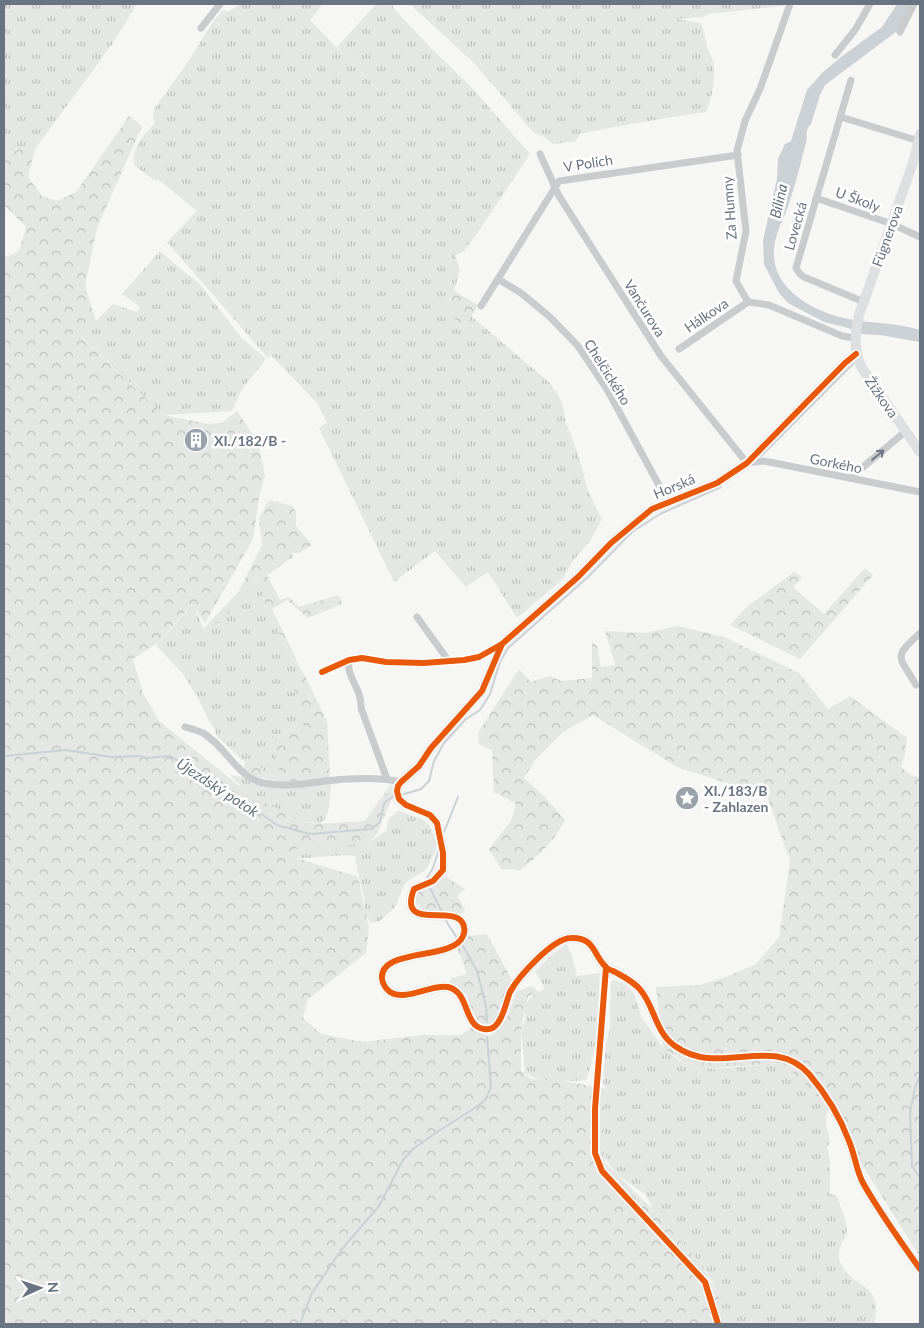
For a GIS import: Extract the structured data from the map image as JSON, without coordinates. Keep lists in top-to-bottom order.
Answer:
{
  "streets": {
    "street": [
      "V Polích",
      "U Školy",
      "Za Humny",
      "Lovecká",
      "Fügnerova",
      "Vančurova",
      "Hálkova",
      "Chelčického",
      "Žižkova",
      "Gorkého",
      "Horská"
    ]
  },
  "crossings": [
    ["V Polích", "Za Humny"],
    ["V Polích", "Vančurova"],
    ["V Polích", "Chelčického"],
    ["U Školy", "Lovecká"],
    ["U Školy", "Fügnerova"],
    ["Za Humny", "Hálkova"],
    ["Lovecká", "Fügnerova"],
    ["Fügnerova", "Žižkova"],
    ["Vančurova", "Gorkého"],
    ["Vančurova", "Horská"],
    ["Chelčického", "Horská"],
    ["Žižkova", "Horská"],
    ["Gorkého", "Horská"]
  ],
  "water": ["Bílina", "Újezdský potok"],
  "places": {
    "building": ["XI./182/B -"],
    "place": ["XI./183/B - Zahlazen"]
  },
  "north": "right"
}
